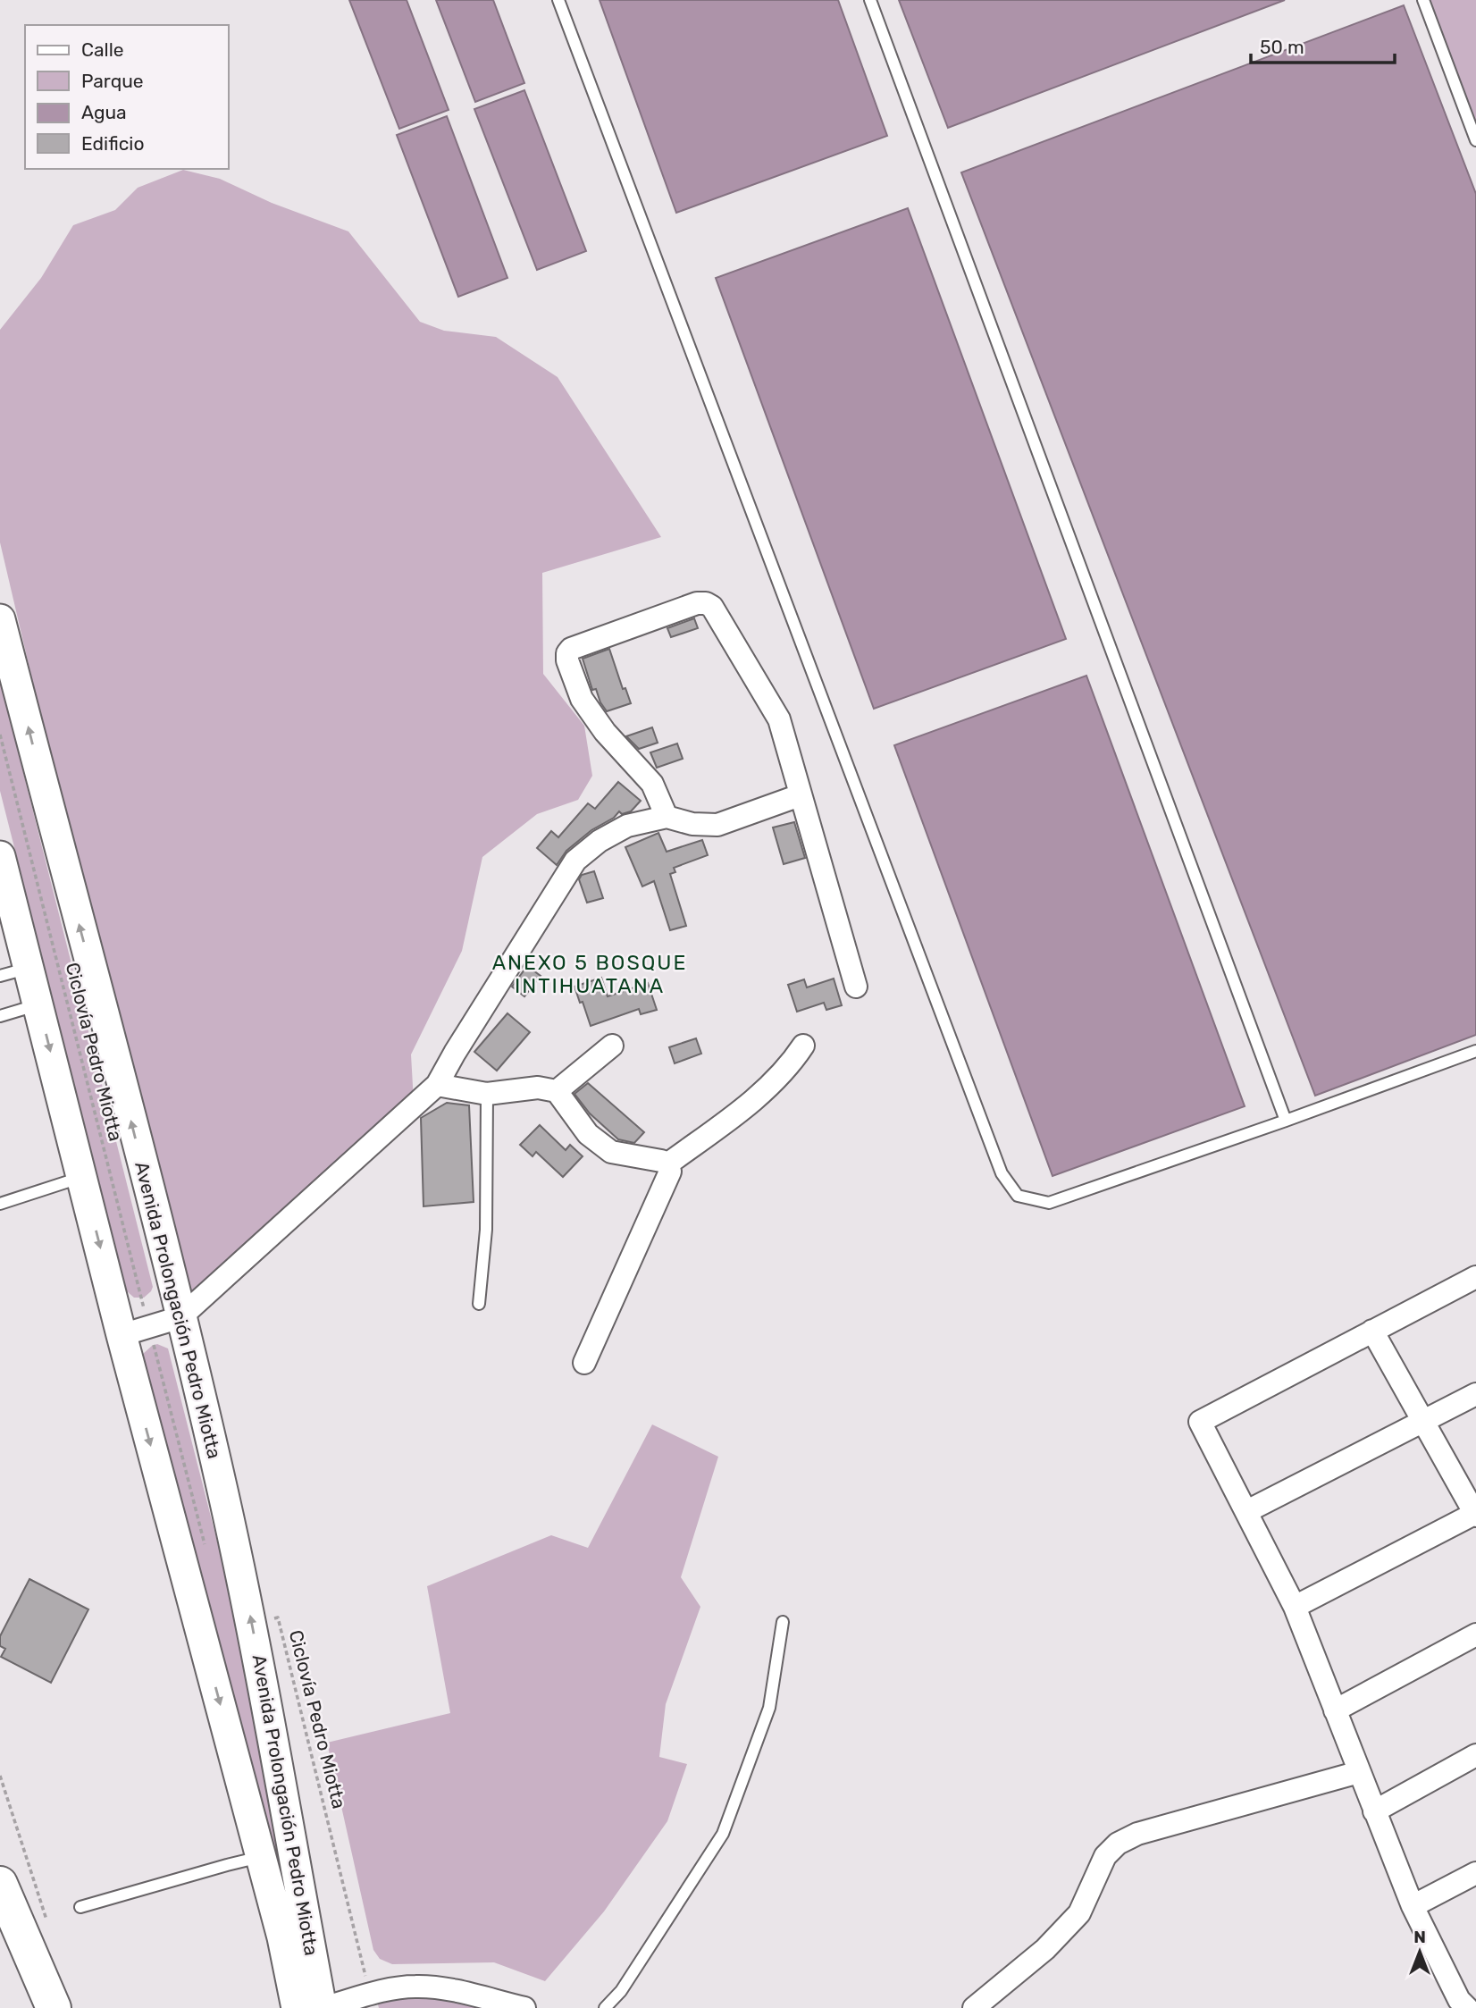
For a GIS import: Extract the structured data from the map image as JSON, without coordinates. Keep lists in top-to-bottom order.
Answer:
{
  "streets": {
    "main road": ["Avenida Prolongación Pedro Miotta"],
    "path": ["Ciclovía Pedro Miotta"]
  },
  "crossings": [
    ["Ciclovía Pedro Miotta", "Avenida Prolongación Pedro Miotta"]
  ],
  "districts": ["ANEXO 5 BOSQUE INTIHUATANA"],
  "legend": [
    "Calle",
    "Parque",
    "Agua",
    "Edificio"
  ],
  "scale_bar": "50 m",
  "north": "top"
}
